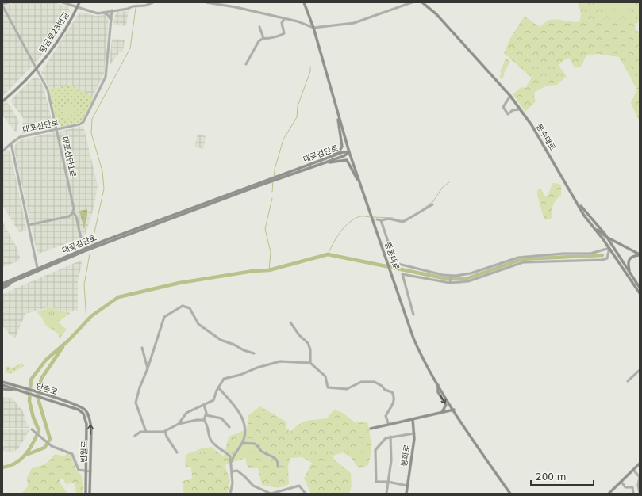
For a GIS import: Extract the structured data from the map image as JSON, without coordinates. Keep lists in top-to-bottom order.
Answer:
{
  "streets": {
    "main road": [
      "황금로23번길",
      "봉수대로",
      "대곶검단로",
      "중봉대로",
      "단촌로",
      "반월로",
      "봉화로"
    ],
    "street": ["대포산단로", "대포산단1로"]
  },
  "crossings": [
    ["황금로23번길", "대포산단1로"],
    ["대포산단로", "대포산단1로"],
    ["대곶검단로", "중봉대로"],
    ["단촌로", "반월로"]
  ],
  "scale_bar": "200 m"
}
